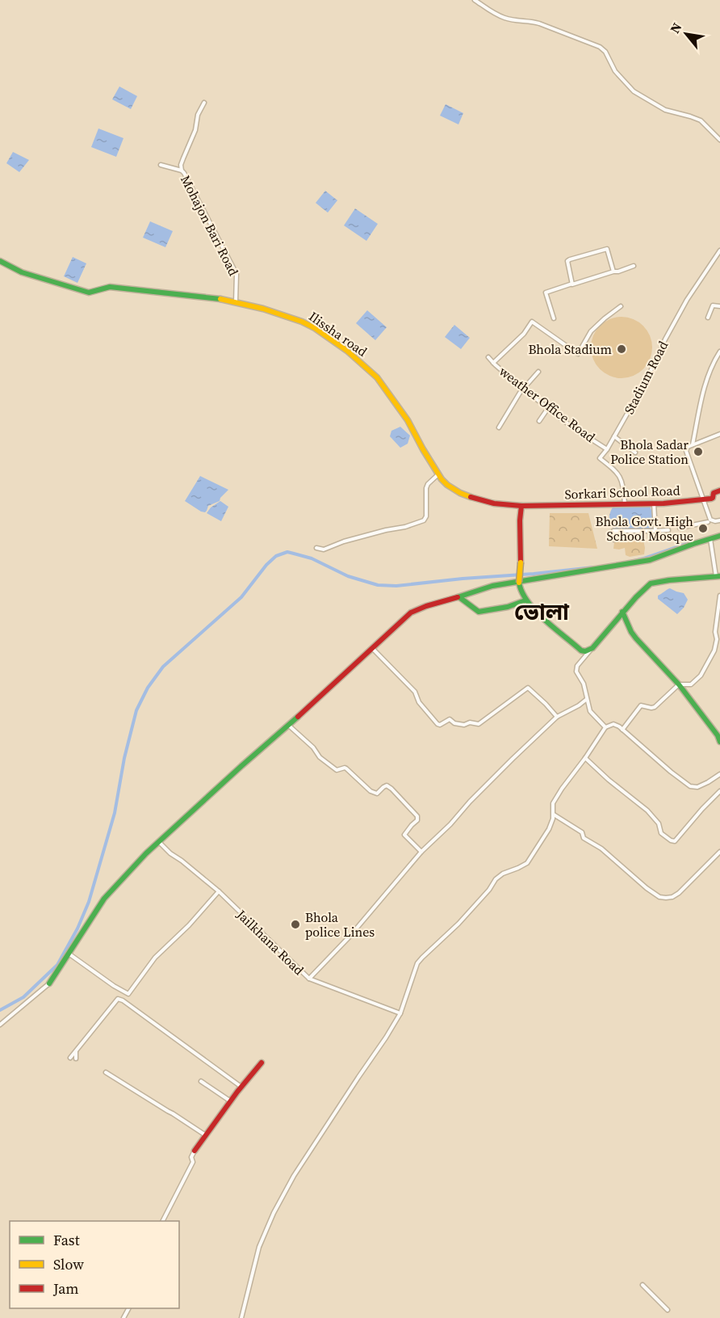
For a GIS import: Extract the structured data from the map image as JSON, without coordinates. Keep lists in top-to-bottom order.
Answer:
{
  "streets": {
    "street": [
      "Mohajon Bari Road",
      "Ilissha road",
      "Stadium Road",
      "weather Office Road",
      "Sorkari School Road",
      "Jailkhana Road"
    ]
  },
  "crossings": [
    ["Mohajon Bari Road", "Ilissha road"],
    ["Ilissha road", "Sorkari School Road"],
    ["Stadium Road", "weather Office Road"]
  ],
  "districts": ["ভোলা"],
  "places": [
    "Bhola Stadium",
    "Bhola Sadar Police Station",
    "Bhola Govt. High School Mosque",
    "Bhola police Lines"
  ],
  "legend": ["Fast", "Slow", "Jam"],
  "north": "top left"
}
